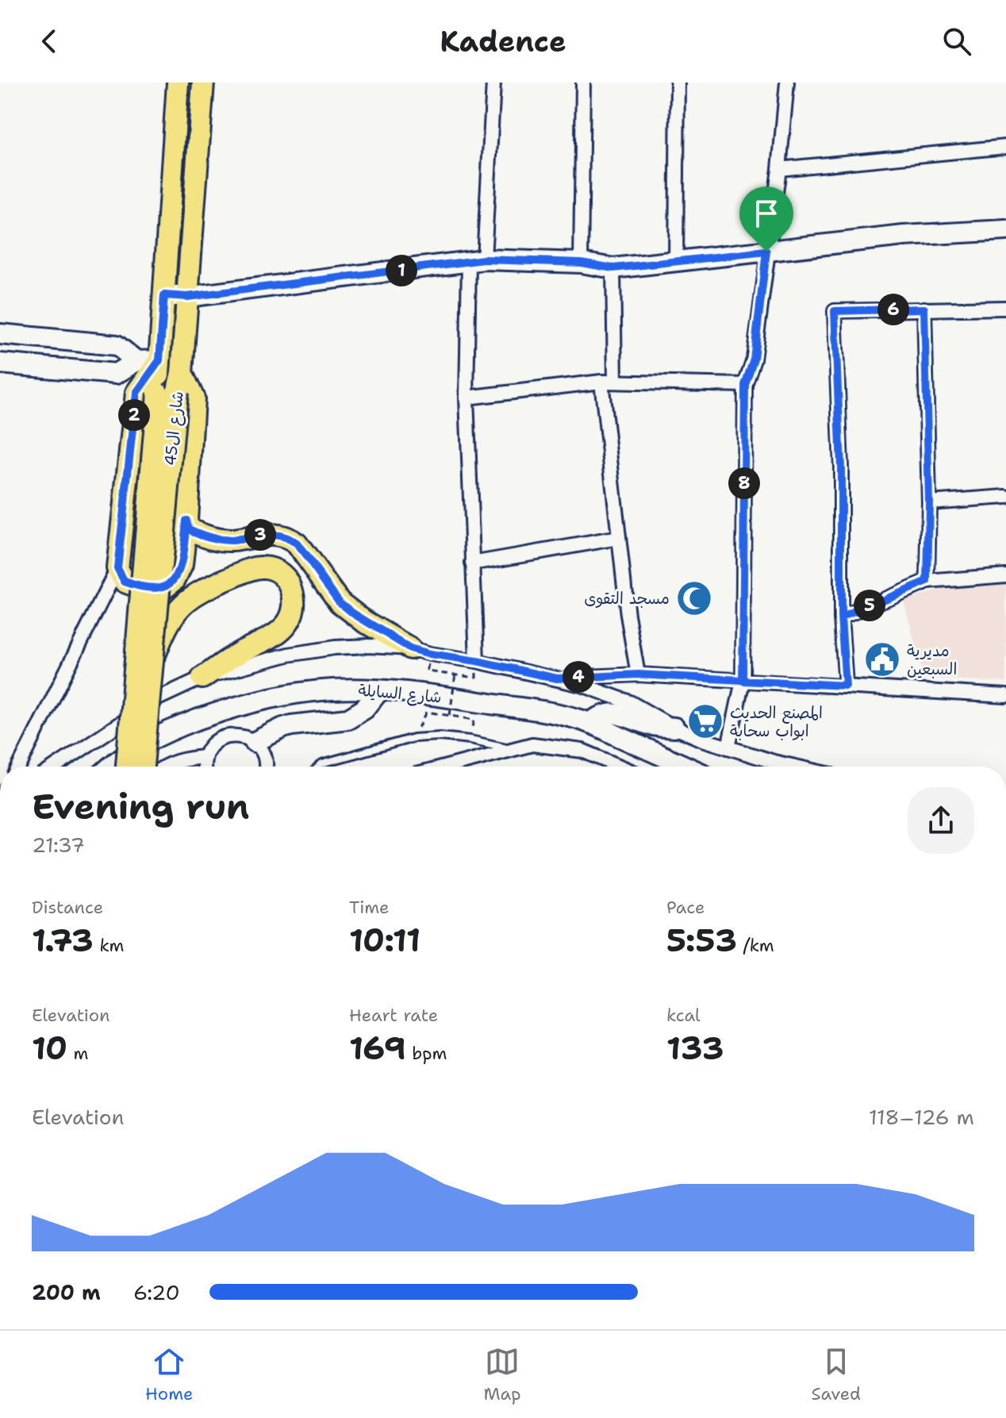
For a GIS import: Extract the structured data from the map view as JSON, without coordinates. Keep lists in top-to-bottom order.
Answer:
{
  "streets": {
    "main road": ["شارع ال45"],
    "street": ["شارع السايلة"]
  },
  "places": {
    "mosque": ["مسجد التقوى"],
    "public building": ["مديرية السبعين"],
    "supermarket": ["المصنع الحديث ابواب سحابة"]
  },
  "page": {
    "header": "Kadence",
    "pins": [
      "1",
      "6",
      "2",
      "8",
      "3",
      "5",
      "4"
    ],
    "heading": ["Evening run", "21:37"],
    "stats": [
      ["Distance", "1.73 km"],
      ["Time", "10:11"],
      ["Pace", "5:53 /km"],
      ["Elevation", "10 m"],
      ["Heart rate", "169 bpm"],
      ["kcal", "133"]
    ],
    "chart": ["Elevation", "118–126 m"],
    "list": [
      {
        "name": "200 m",
        "note": "6:20"
      }
    ],
    "tabs": ["Home", "Map", "Saved"]
  }
}
